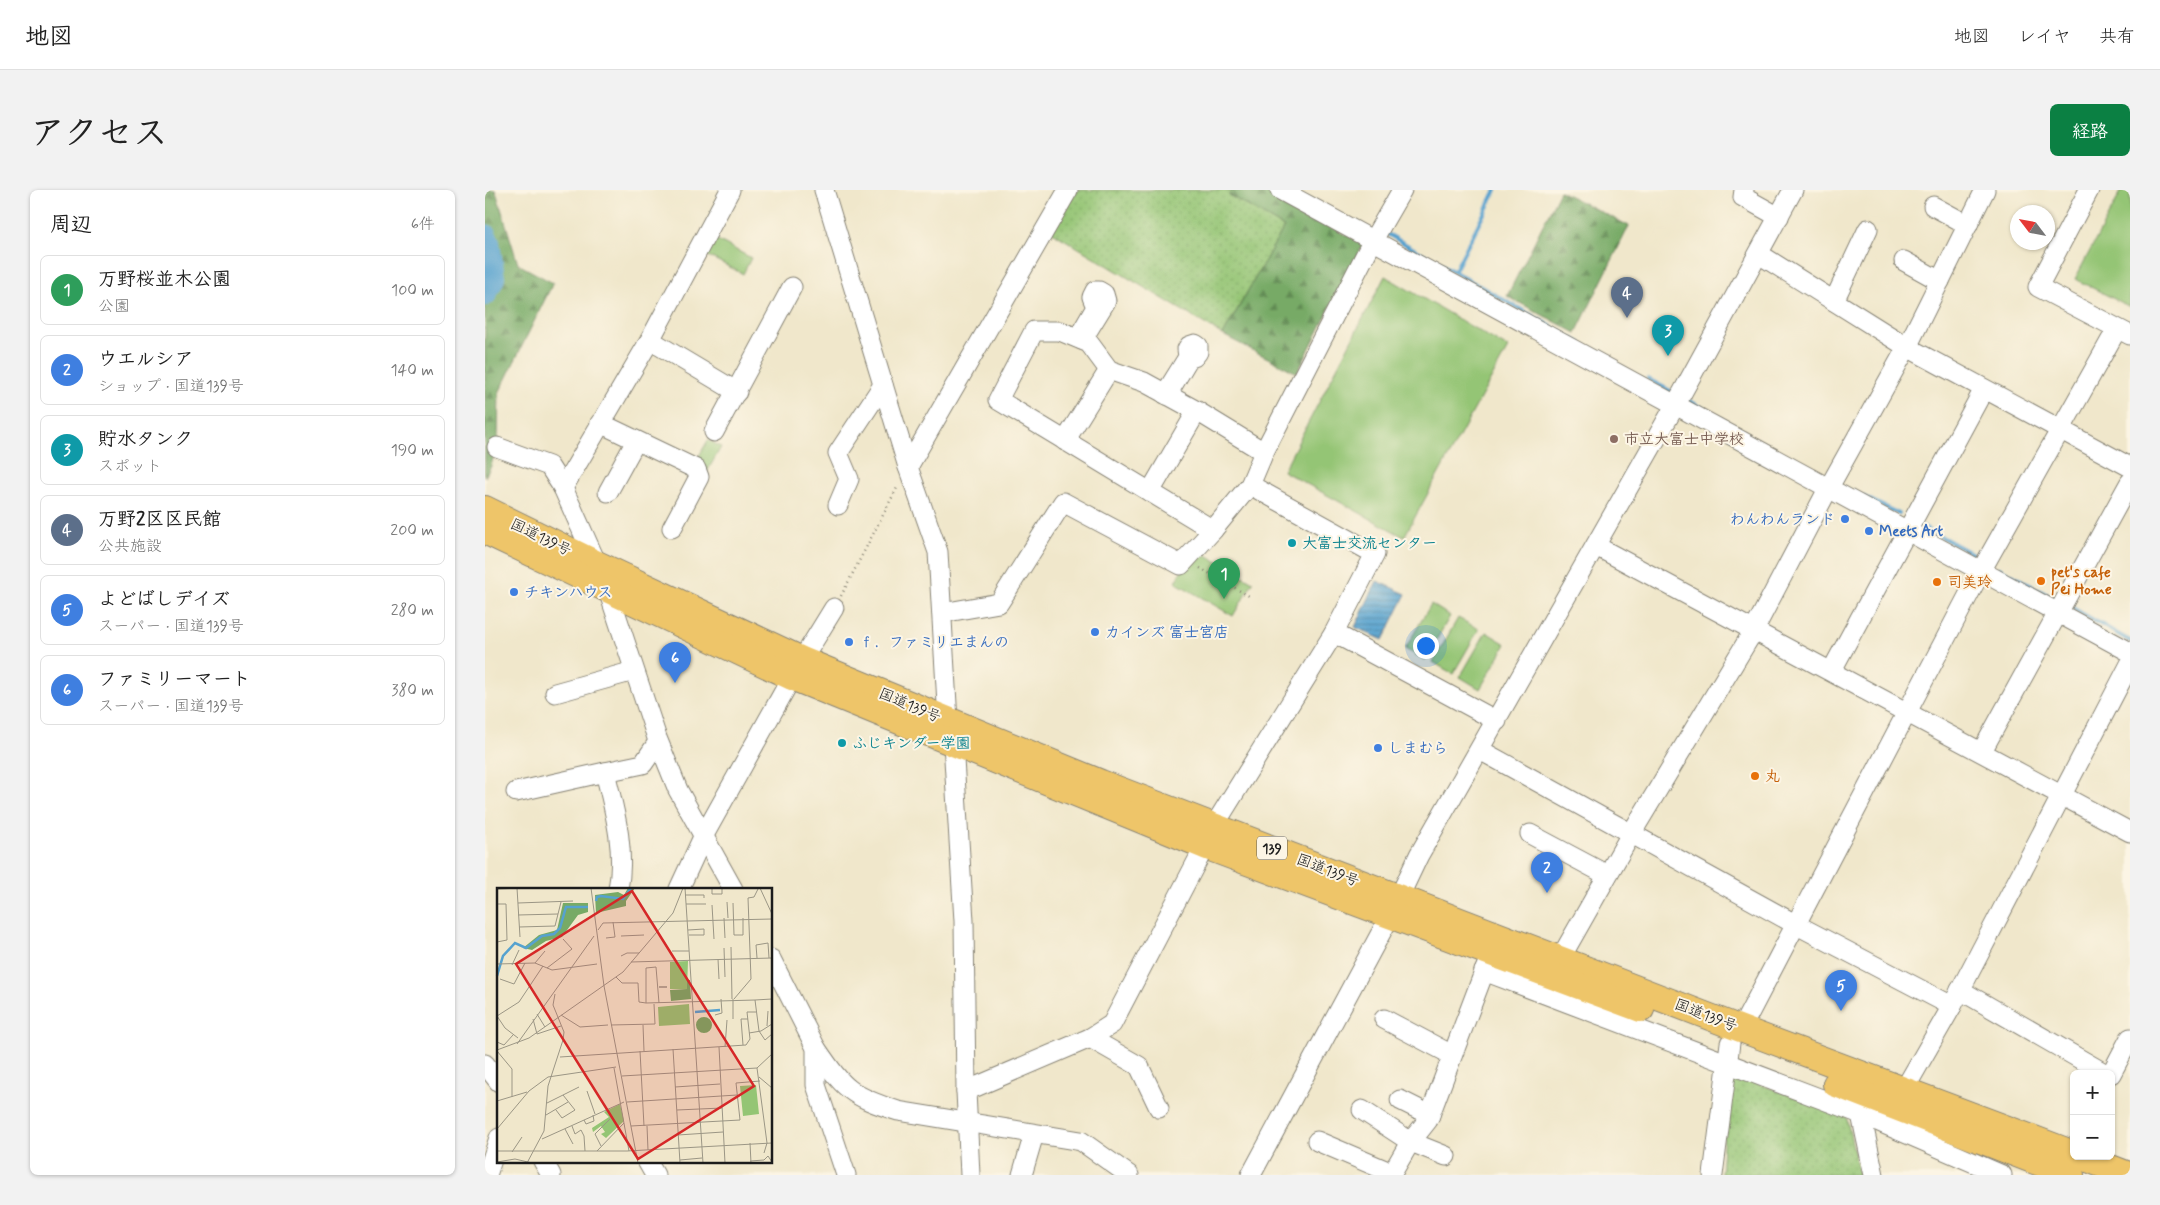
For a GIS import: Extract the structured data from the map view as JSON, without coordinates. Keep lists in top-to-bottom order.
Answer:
{
  "streets": {
    "highway": ["国道139号", "139"]
  },
  "places": [
    "市立大富士中学校",
    "わんわんランド",
    "Meets Art",
    "大富士交流センター",
    "pet's cafe Pei Home",
    "司美玲",
    "チキンハウス",
    "カインズ 富士宮店",
    "ｆ．ファミリエまんの",
    "ふじキンダー学園",
    "しまむら",
    "丸"
  ],
  "north": "top left",
  "page": {
    "header": "地図",
    "nav": ["地図", "レイヤ", "共有"],
    "title": "アクセス",
    "buttons": "経路",
    "heading": ["周辺", "6件"],
    "list": [
      {
        "mark": "1",
        "name": "万野桜並木公園",
        "note": "公園",
        "value": "100 m"
      },
      {
        "mark": "2",
        "name": "ウエルシア",
        "note": "ショップ · 国道139号",
        "value": "140 m"
      },
      {
        "mark": "3",
        "name": "貯水タンク",
        "note": "スポット",
        "value": "190 m"
      },
      {
        "mark": "4",
        "name": "万野2区区民館",
        "note": "公共施設",
        "value": "200 m"
      },
      {
        "mark": "5",
        "name": "よどばしデイズ",
        "note": "スーパー · 国道139号",
        "value": "280 m"
      },
      {
        "mark": "6",
        "name": "ファミリーマート",
        "note": "スーパー · 国道139号",
        "value": "380 m"
      }
    ],
    "pins": [
      "4",
      "3",
      "1",
      "6",
      "2",
      "5"
    ],
    "map_buttons": ["+", "−"]
  }
}
